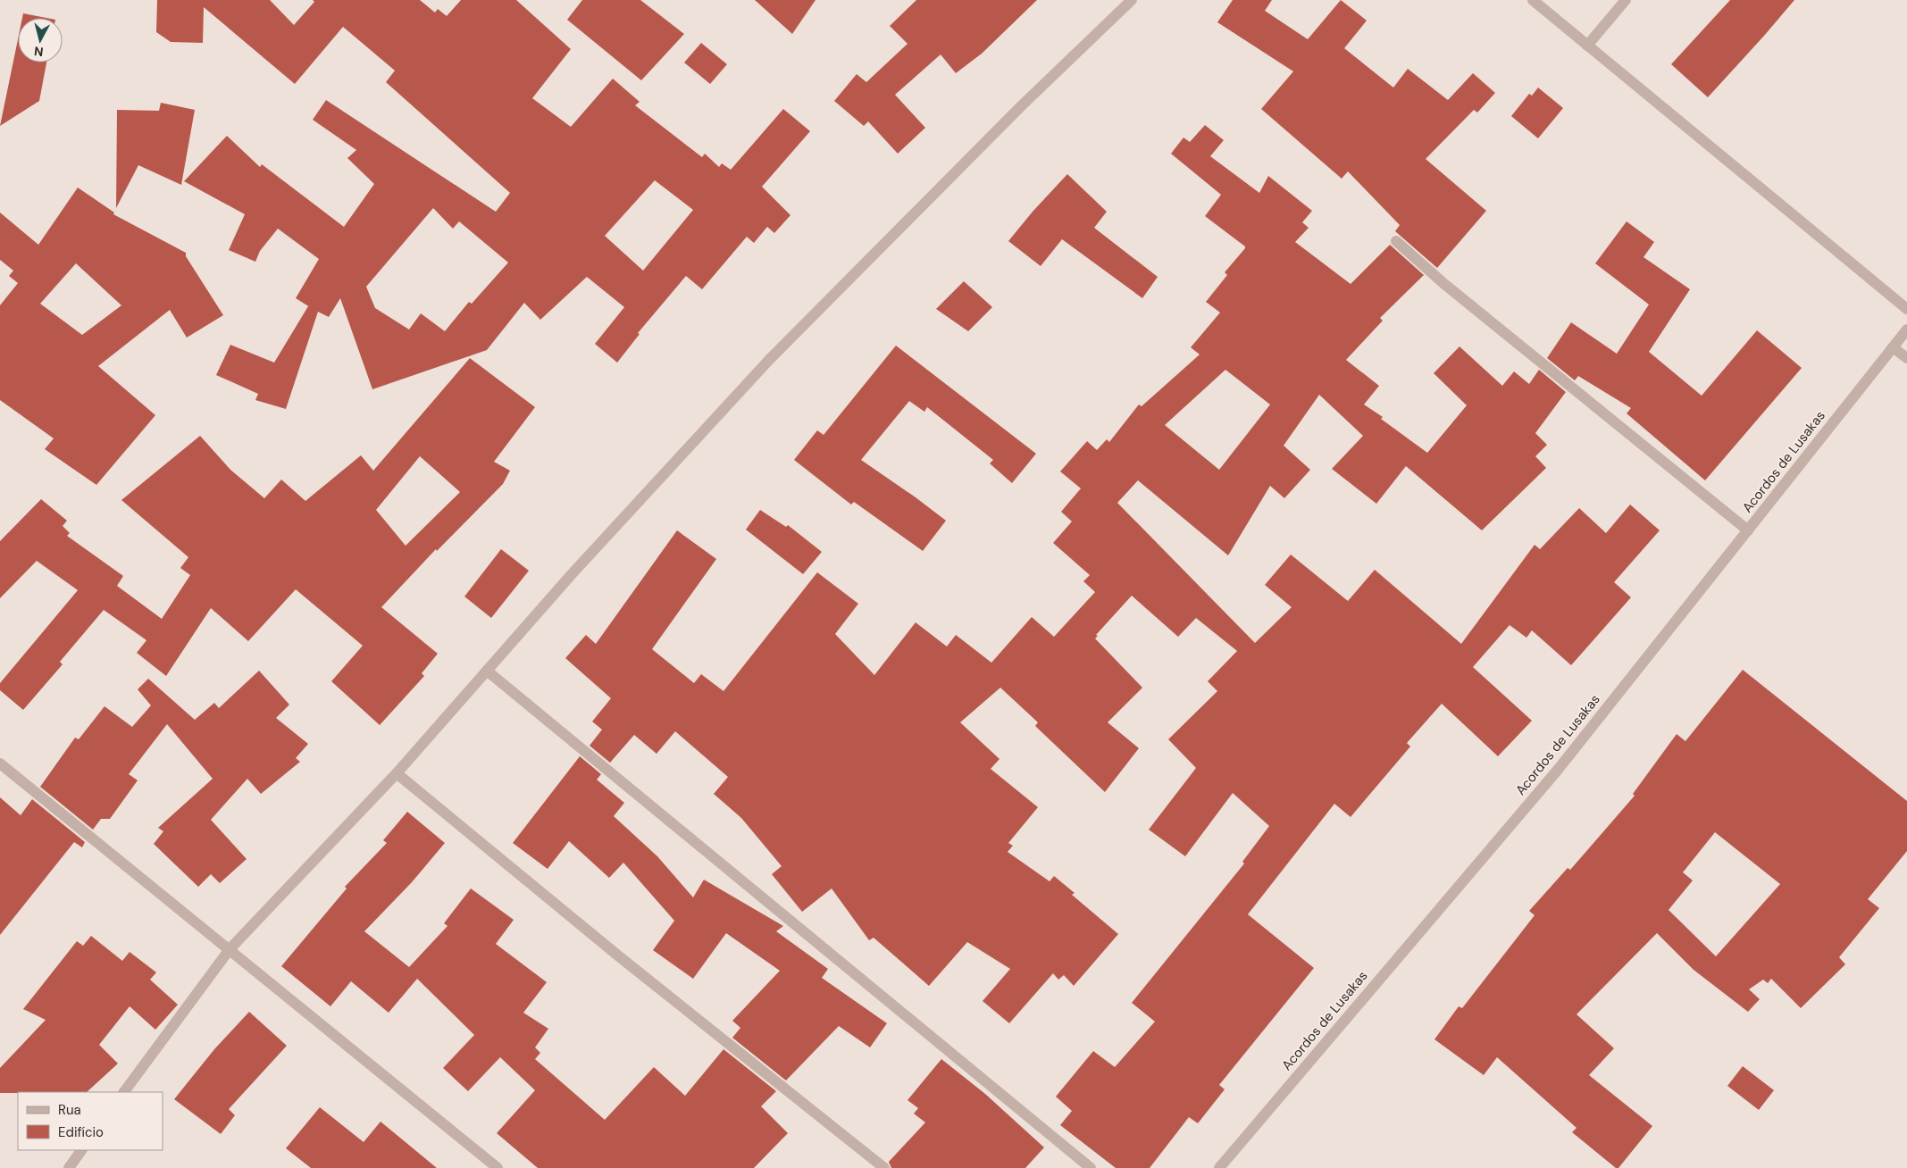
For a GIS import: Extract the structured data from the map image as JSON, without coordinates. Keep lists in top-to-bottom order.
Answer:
{
  "streets": {
    "street": ["Acordos de Lusakas"]
  },
  "legend": ["Rua", "Edifício"],
  "north": "bottom"
}
